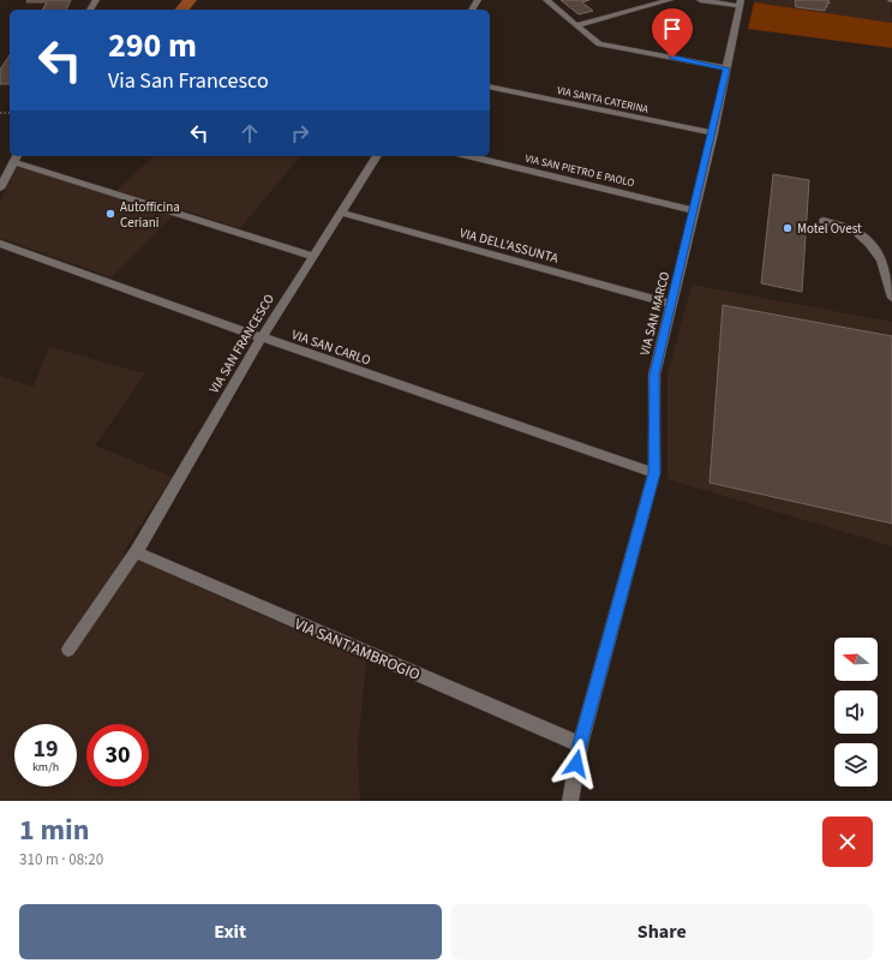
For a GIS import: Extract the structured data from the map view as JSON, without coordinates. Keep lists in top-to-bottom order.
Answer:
{
  "streets": {
    "street": [
      "VIA SANTA CATERINA",
      "VIA SAN PIETRO E PAOLO",
      "VIA DELL'ASSUNTA",
      "VIA SAN MARCO",
      "VIA SAN FRANCESCO",
      "VIA SAN CARLO",
      "VIA SANT'AMBROGIO"
    ]
  },
  "crossings": [
    ["VIA SANTA CATERINA", "VIA SAN MARCO"],
    ["VIA SAN PIETRO E PAOLO", "VIA SAN MARCO"],
    ["VIA DELL'ASSUNTA", "VIA SAN MARCO"],
    ["VIA DELL'ASSUNTA", "VIA SAN FRANCESCO"],
    ["VIA SAN MARCO", "VIA SAN CARLO"],
    ["VIA SAN MARCO", "VIA SANT'AMBROGIO"],
    ["VIA SAN FRANCESCO", "VIA SAN CARLO"],
    ["VIA SAN FRANCESCO", "VIA SANT'AMBROGIO"]
  ],
  "places": ["Autofficina Ceriani", "Motel Ovest"],
  "north": "left",
  "page": {
    "turn": ["290 m", "Via San Francesco"],
    "speed": "19 km/h",
    "limit": "30",
    "heading": ["1 min", "310 m · 08:20"],
    "buttons": ["Exit", "Share"]
  }
}
